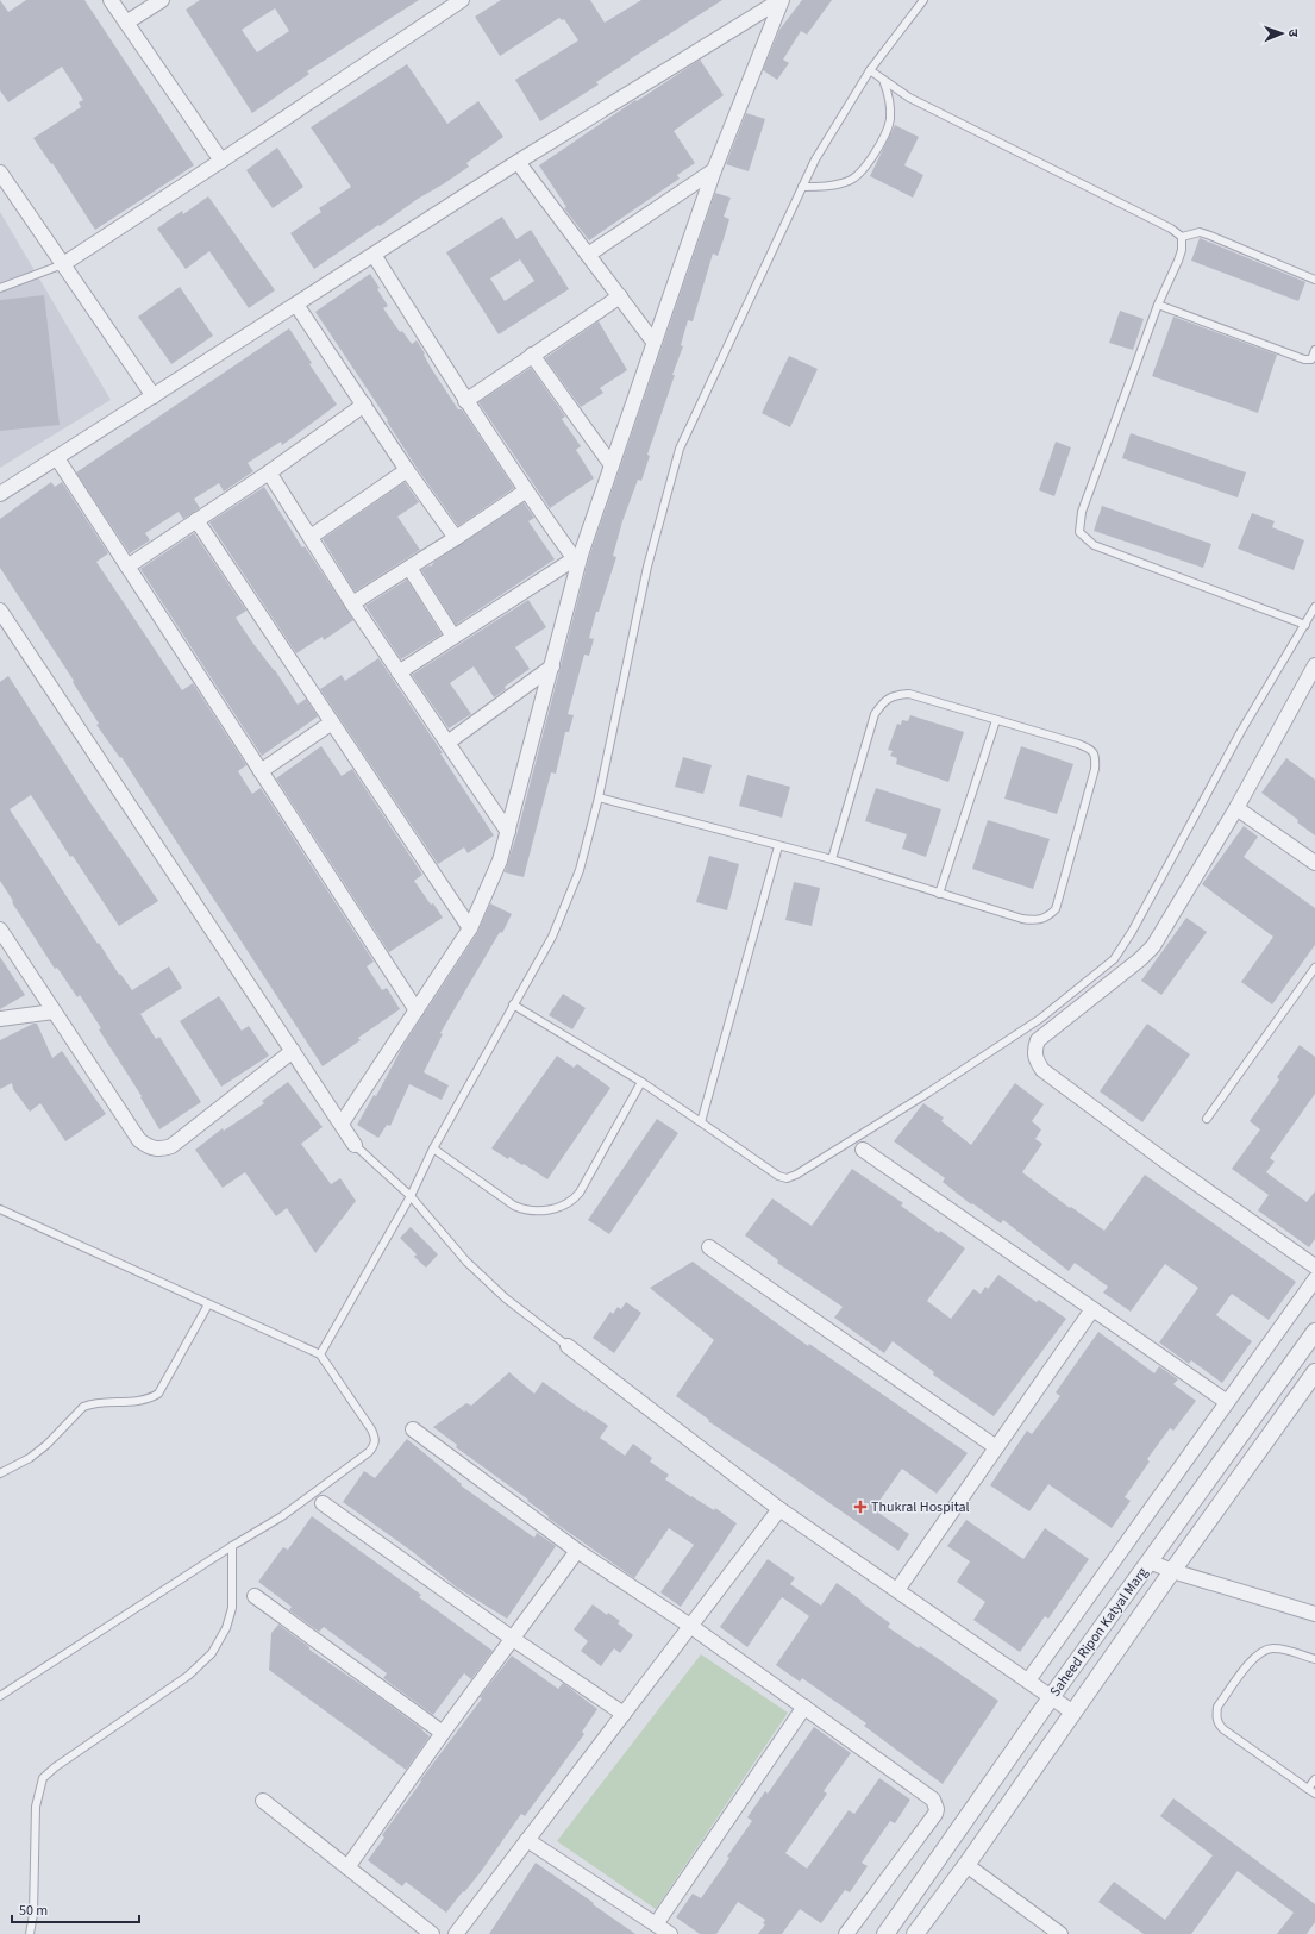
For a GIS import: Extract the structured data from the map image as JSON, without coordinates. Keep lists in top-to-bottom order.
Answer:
{
  "streets": {
    "street": ["Saheed Ripon Katyal Marg"]
  },
  "places": {
    "health": ["Thukral Hospital"]
  },
  "scale_bar": "50 m",
  "north": "right"
}
